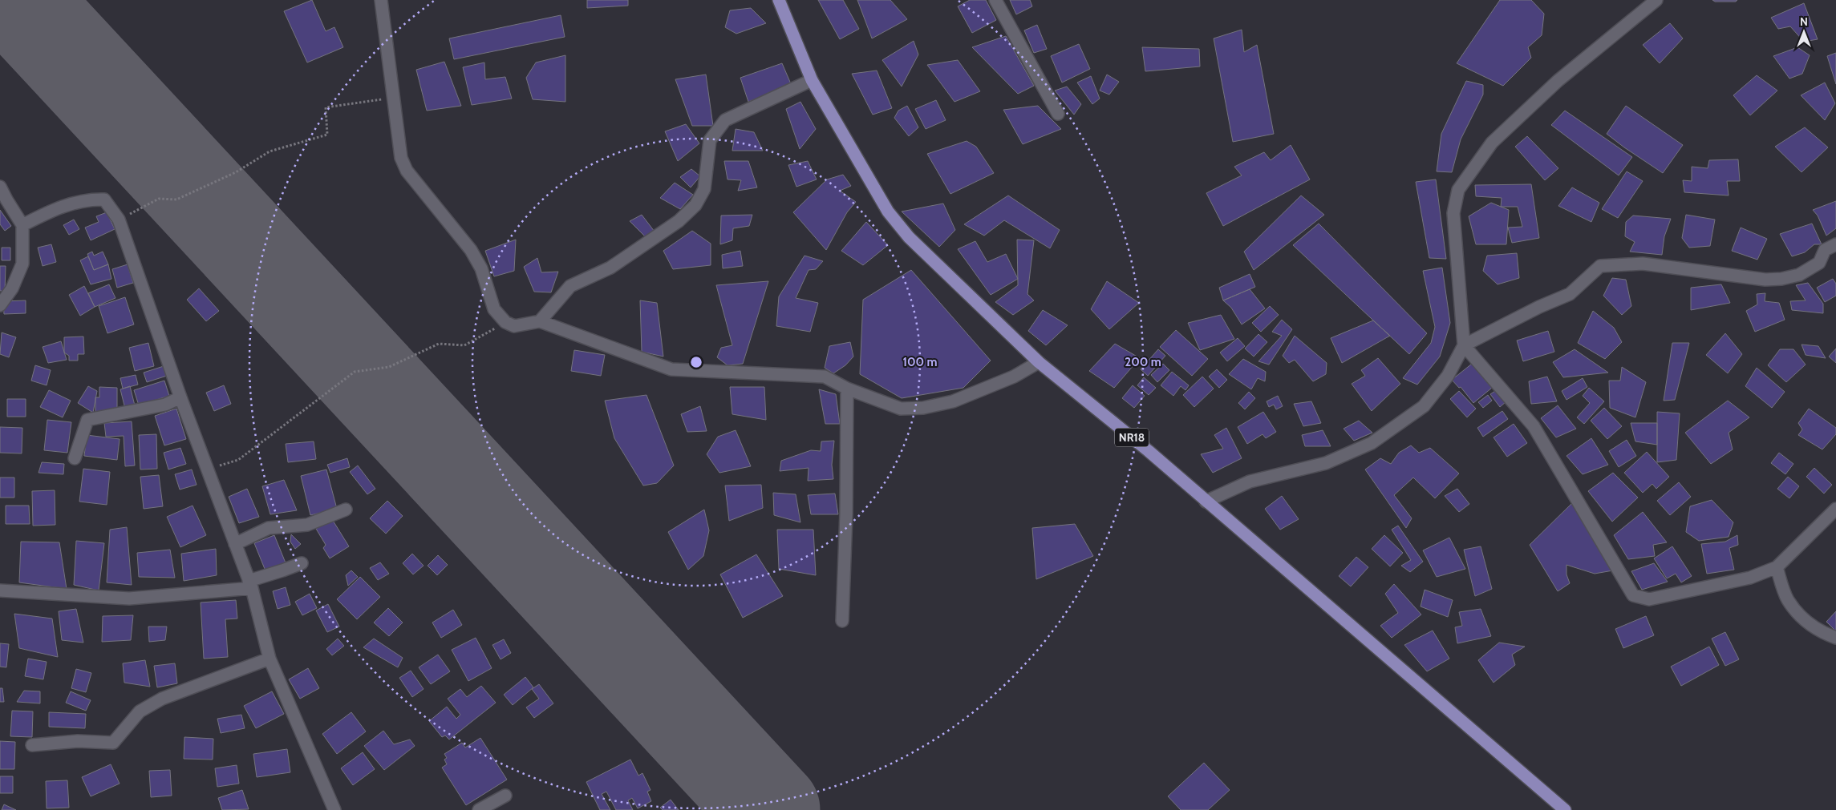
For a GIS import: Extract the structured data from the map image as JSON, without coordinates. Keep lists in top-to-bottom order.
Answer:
{
  "streets": {
    "main road": ["NR18"]
  },
  "north": "top",
  "rings": ["100 m", "200 m"]
}
